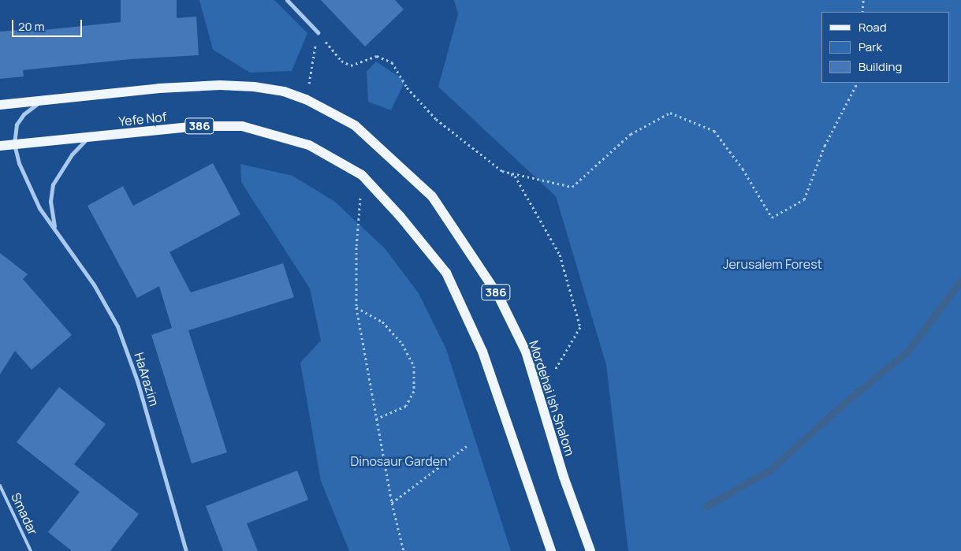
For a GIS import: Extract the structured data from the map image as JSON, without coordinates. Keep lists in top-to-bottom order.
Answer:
{
  "streets": {
    "main road": ["Yefe Nof", "386", "Mordehai Ish Shalom"],
    "street": ["HaArazim"],
    "lane": ["Smadar"]
  },
  "crossings": [
    ["Yefe Nof", "386"],
    ["Yefe Nof", "HaArazim"],
    ["386", "HaArazim"],
    ["386", "Mordehai Ish Shalom"]
  ],
  "parks": ["Jerusalem Forest", "Dinosaur Garden"],
  "legend": ["Road", "Park", "Building"],
  "scale_bar": "20 m"
}
